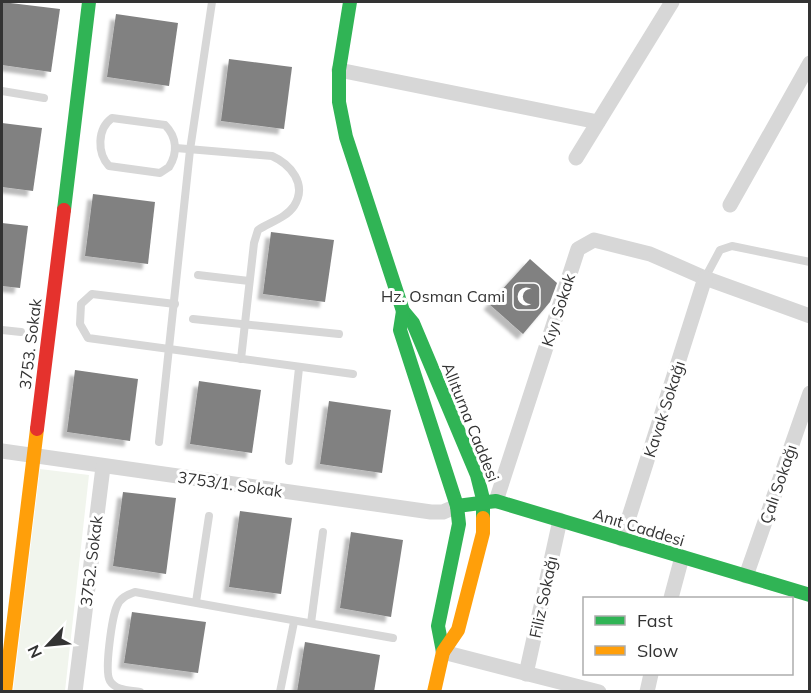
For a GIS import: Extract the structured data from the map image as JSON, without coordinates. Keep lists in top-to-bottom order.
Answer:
{
  "streets": {
    "main road": ["3753. Sokak", "Allıturna Caddesi", "Anıt Caddesi"],
    "street": [
      "Kıyı Sokak",
      "Kavak Sokağı",
      "3753/1. Sokak",
      "Çalı Sokağı",
      "3752. Sokak",
      "Filiz Sokağı"
    ]
  },
  "crossings": [
    ["Kıyı Sokak", "Kavak Sokağı"],
    ["Kıyı Sokak", "Allıturna Caddesi"],
    ["Kıyı Sokak", "Anıt Caddesi"],
    ["3753. Sokak", "3753/1. Sokak"],
    ["Kavak Sokağı", "Anıt Caddesi"],
    ["Allıturna Caddesi", "3753/1. Sokak"],
    ["Allıturna Caddesi", "Anıt Caddesi"],
    ["3753/1. Sokak", "Anıt Caddesi"],
    ["3753/1. Sokak", "3752. Sokak"],
    ["Çalı Sokağı", "Anıt Caddesi"],
    ["Anıt Caddesi", "Filiz Sokağı"]
  ],
  "places": {
    "mosque": ["Hz. Osman Cami"]
  },
  "legend": ["Fast", "Slow"],
  "north": "bottom left"
}
